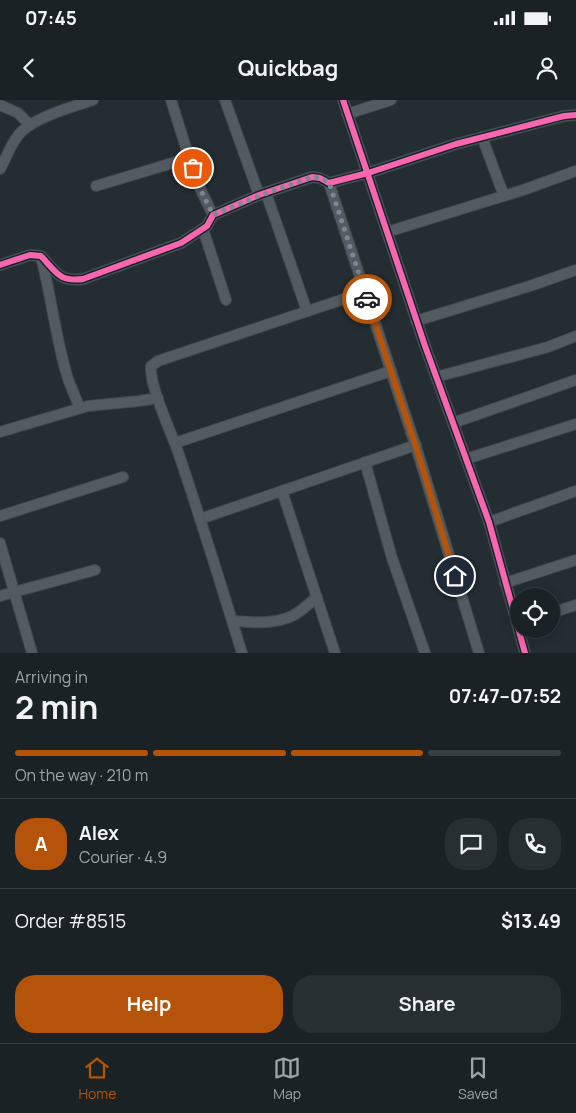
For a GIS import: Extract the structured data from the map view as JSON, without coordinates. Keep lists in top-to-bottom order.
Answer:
{
  "page": {
    "status": "07:45",
    "header": "Quickbag",
    "heading": ["2 min", "Arriving in", "07:47–07:52"],
    "panel": [
      "Alex",
      "Courier · 4.9",
      "Order #8515",
      "$13.49"
    ],
    "bar": "On the way · 210 m",
    "round": "A",
    "buttons": ["Help", "Share"],
    "tabs": ["Home", "Map", "Saved"]
  }
}
